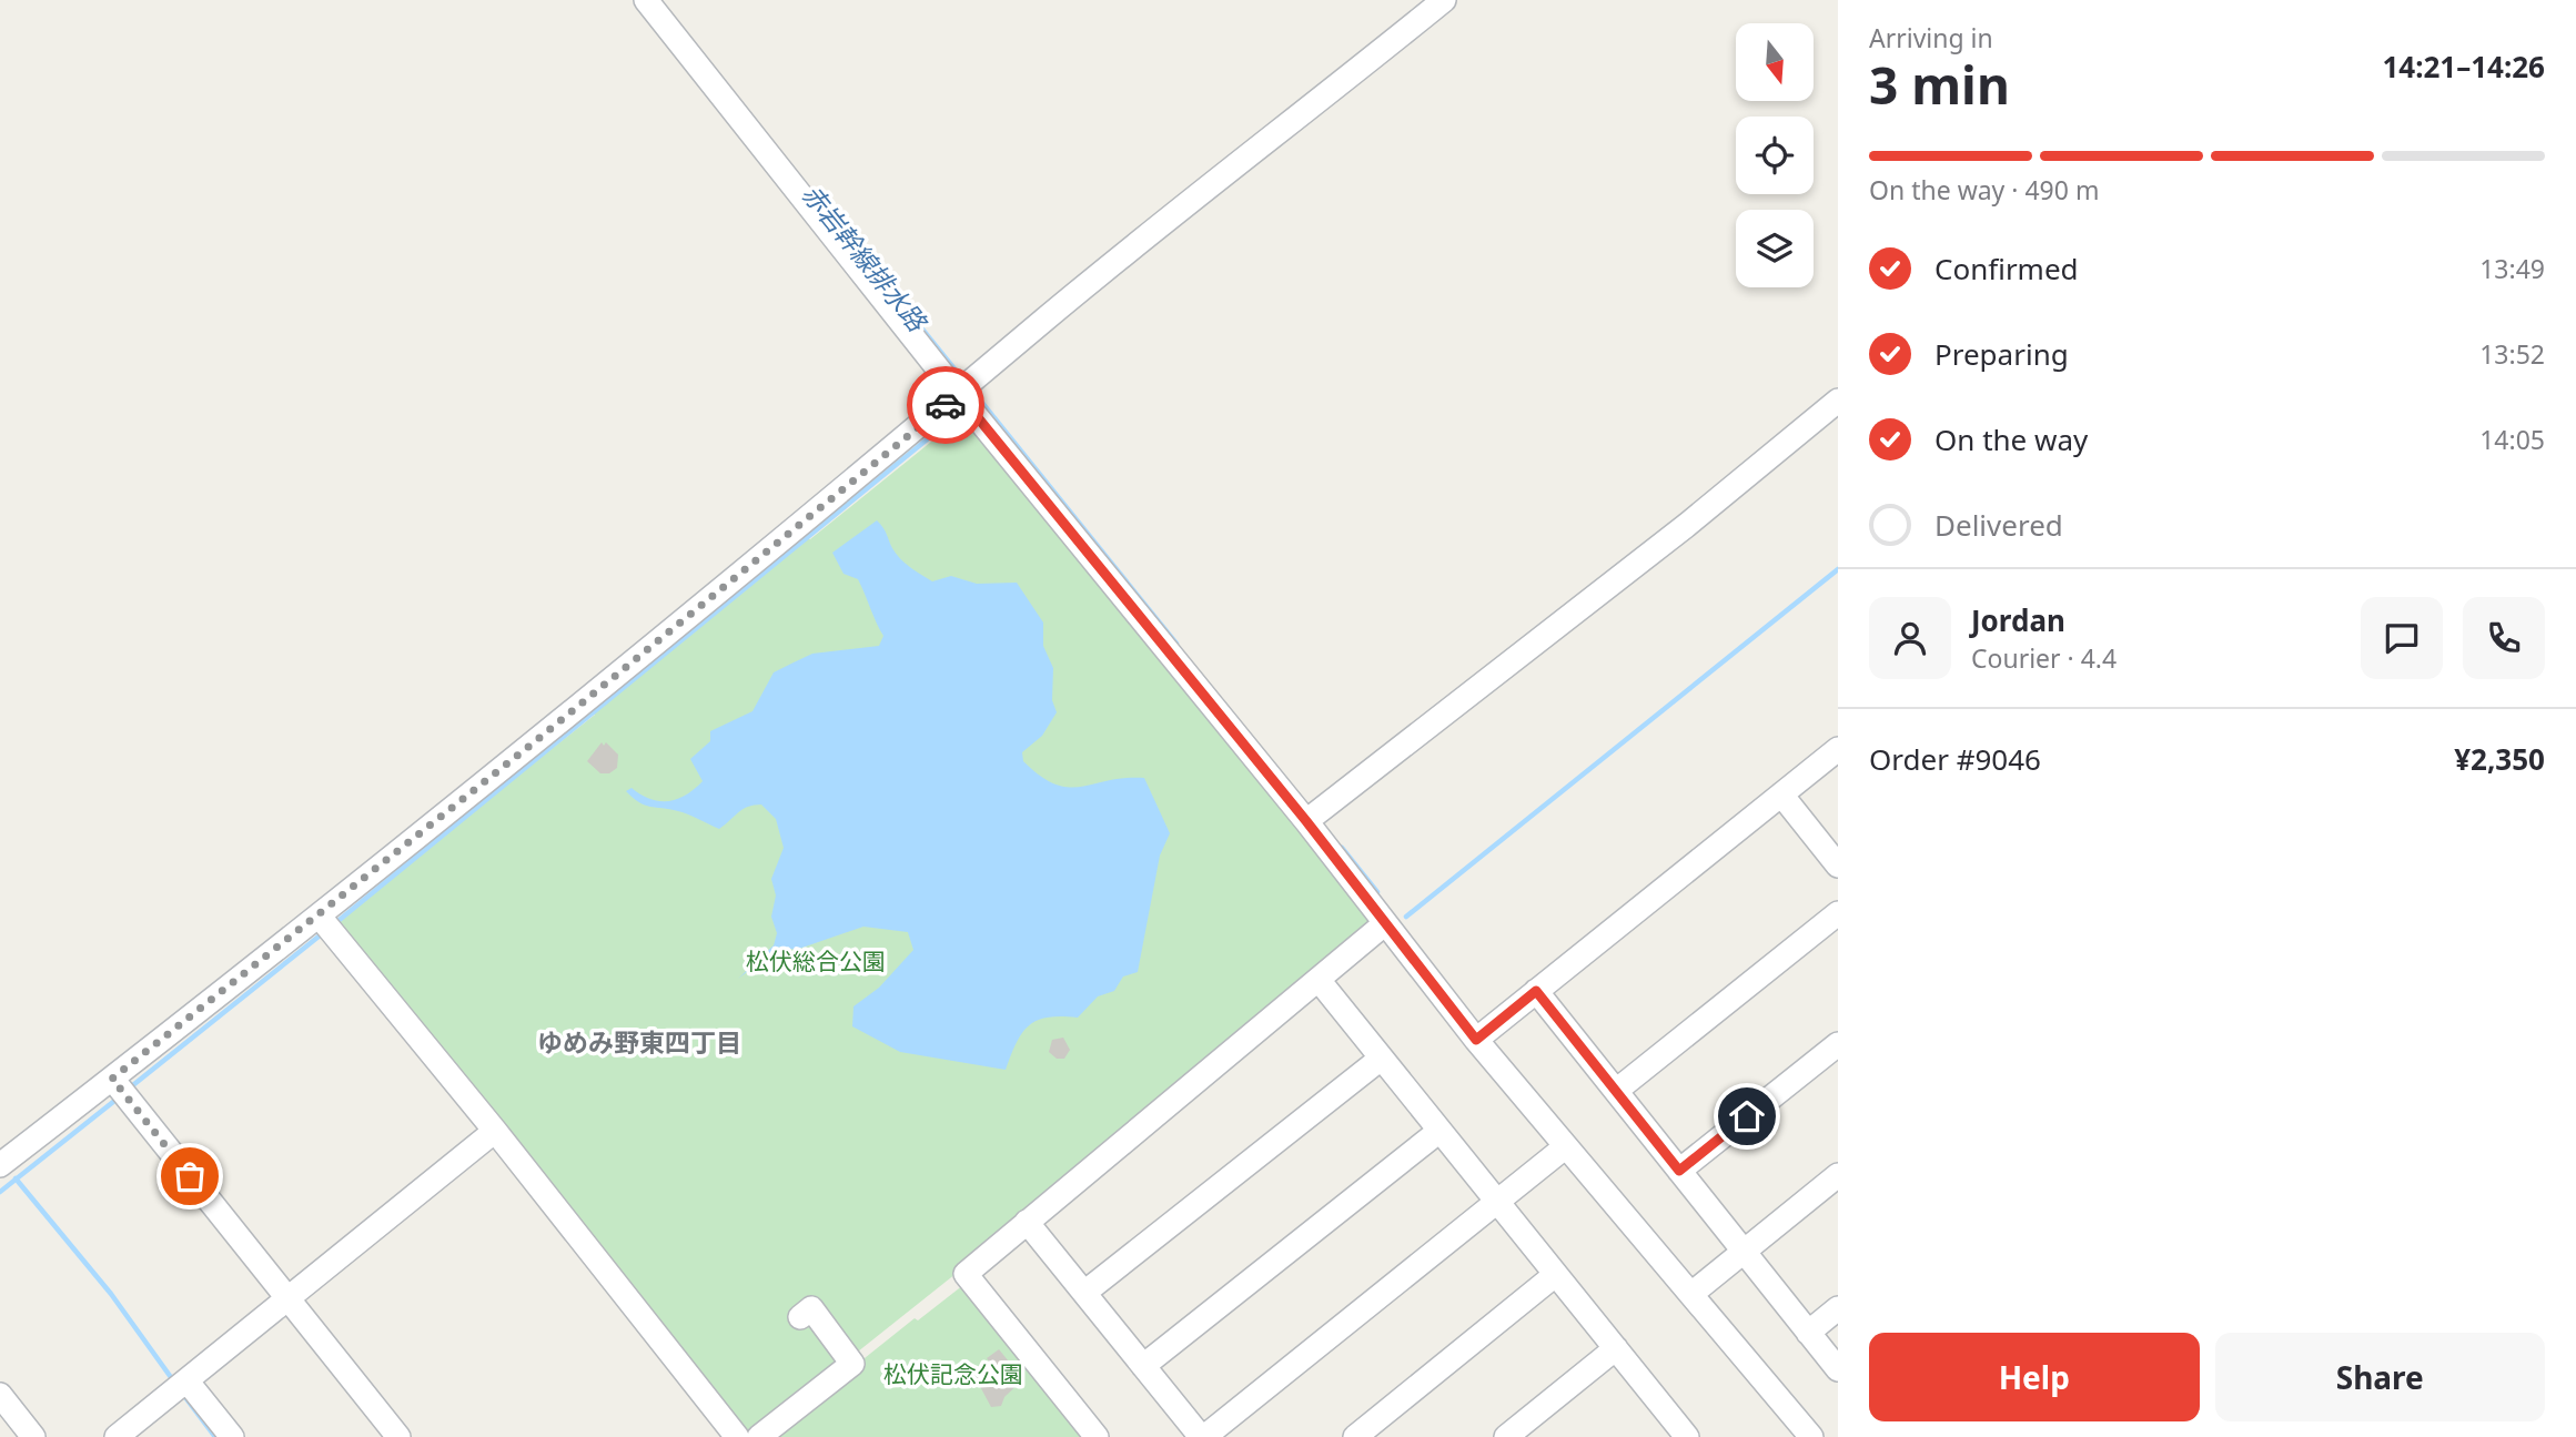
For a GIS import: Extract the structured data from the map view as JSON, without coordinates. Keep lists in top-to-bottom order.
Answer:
{
  "districts": ["ゆめみ野東四丁目"],
  "water": ["赤岩幹線排水路"],
  "parks": ["松伏総合公園", "松伏記念公園"],
  "north": "bottom",
  "page": {
    "heading": ["3 min", "Arriving in", "14:21–14:26"],
    "panel": [
      "Jordan",
      "Courier · 4.4",
      "Order #9046",
      "¥2,350"
    ],
    "bar": "On the way · 490 m",
    "list": [
      ["Confirmed", "13:49"],
      ["Preparing", "13:52"],
      ["On the way", "14:05"],
      "Delivered"
    ],
    "buttons": ["Help", "Share"]
  }
}
